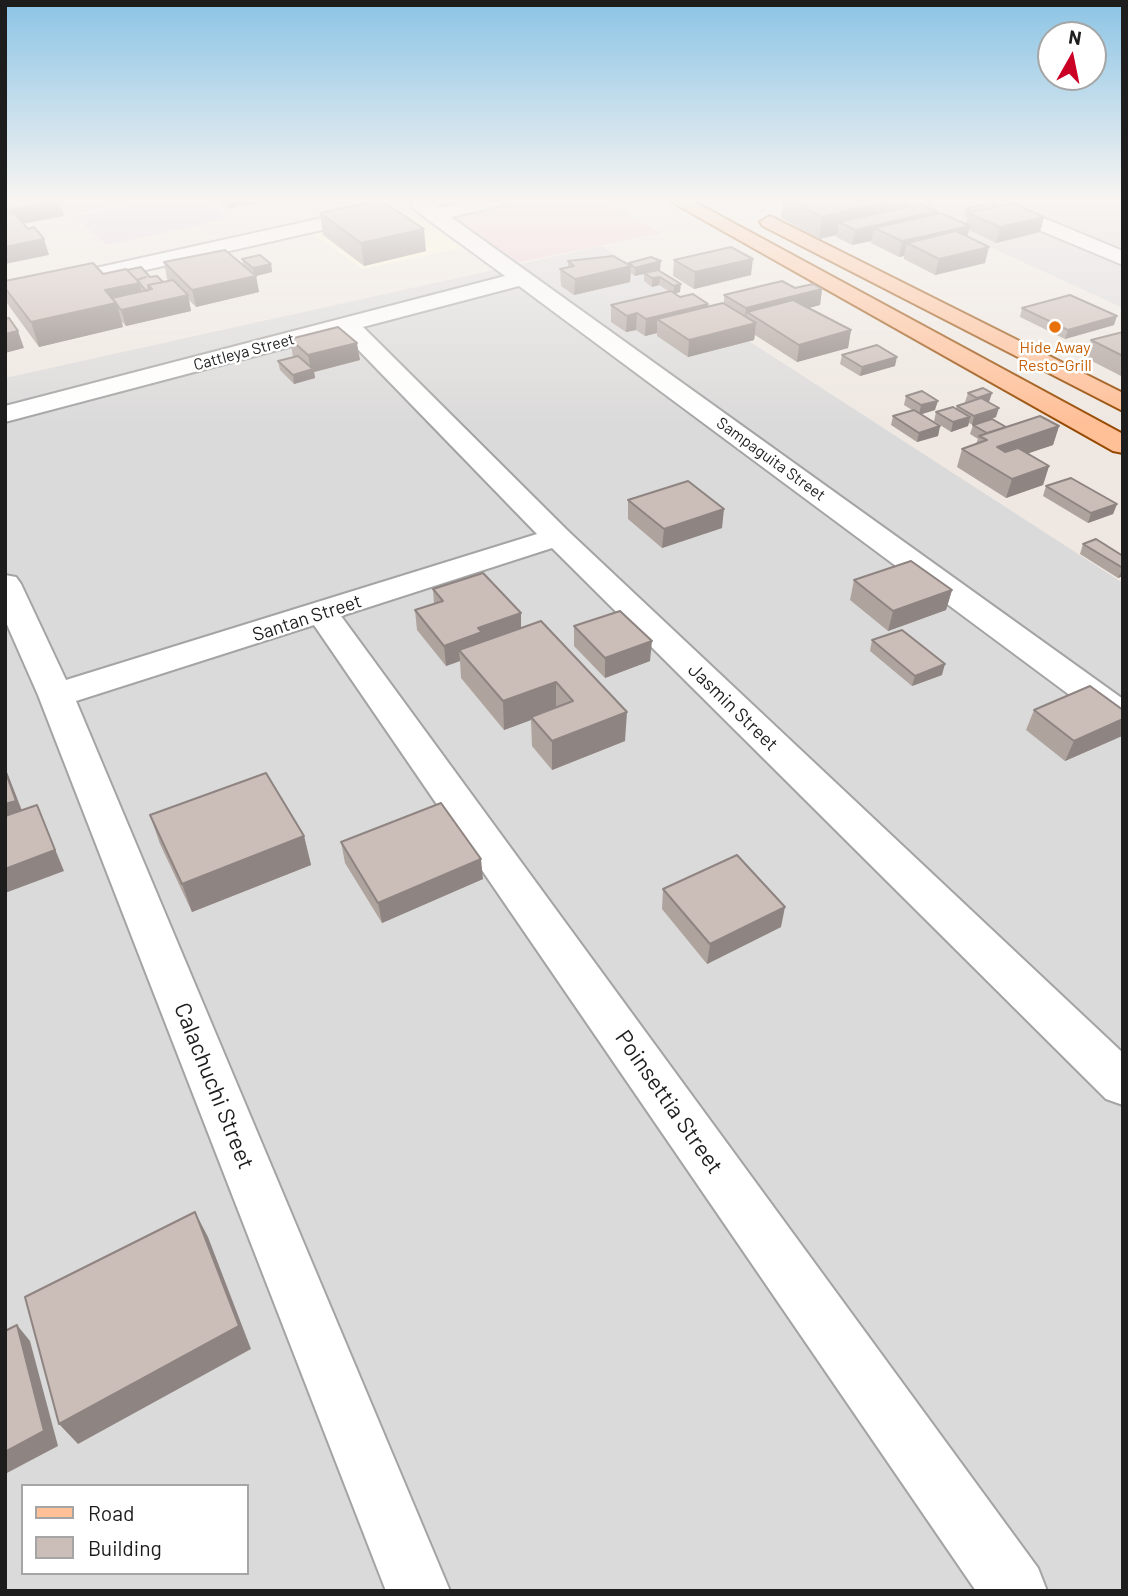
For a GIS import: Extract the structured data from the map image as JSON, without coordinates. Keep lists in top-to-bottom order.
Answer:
{
  "streets": {
    "street": [
      "Cattleya Street",
      "Sampaguita Street",
      "Santan Street",
      "Jasmin Street",
      "Calachuchi Street",
      "Poinsettia Street"
    ]
  },
  "crossings": [
    ["Cattleya Street", "Sampaguita Street"],
    ["Cattleya Street", "Jasmin Street"],
    ["Santan Street", "Jasmin Street"],
    ["Santan Street", "Calachuchi Street"],
    ["Santan Street", "Poinsettia Street"]
  ],
  "places": ["Hide Away Resto-Grill"],
  "legend": ["Road", "Building"],
  "north": "top"
}
